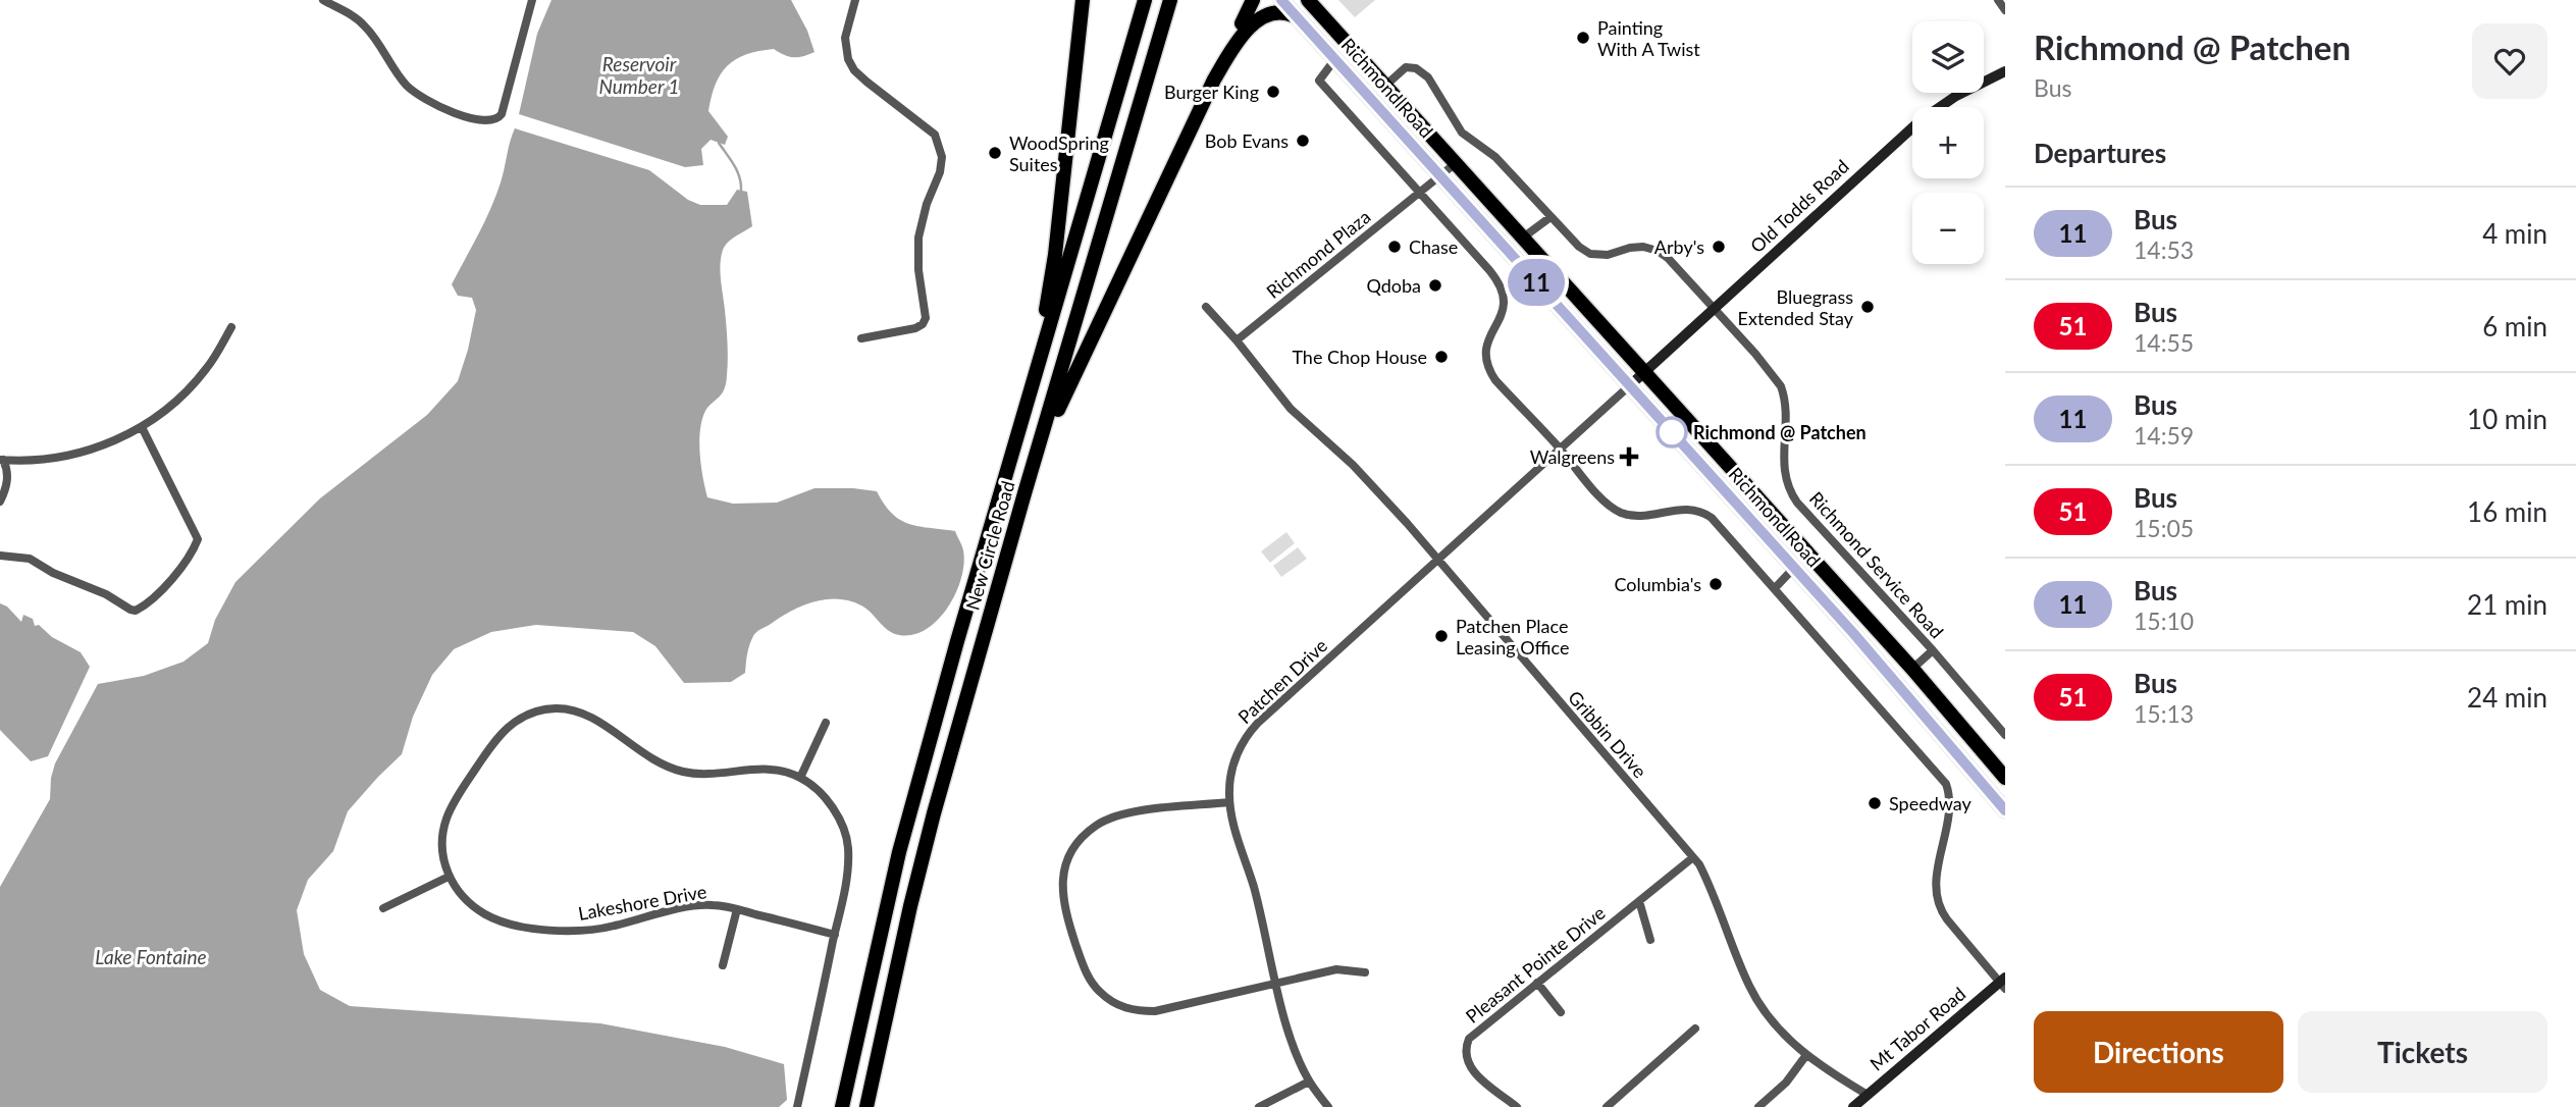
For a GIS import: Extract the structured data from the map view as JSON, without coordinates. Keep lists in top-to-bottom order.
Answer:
{
  "streets": {
    "highway": ["Richmond Road", "New Circle Road"],
    "main road": ["Old Todds Road", "Mt Tabor Road"],
    "street": [
      "Richmond Plaza",
      "Richmond Service Road",
      "Patchen Drive",
      "Gribbin Drive",
      "Lakeshore Drive",
      "Pleasant Pointe Drive"
    ]
  },
  "crossings": [
    ["Richmond Road", "Old Todds Road"],
    ["Richmond Road", "Richmond Plaza"],
    ["Richmond Road", "Richmond Service Road"],
    ["Richmond Road", "Patchen Drive"],
    ["Old Todds Road", "Richmond Service Road"],
    ["Old Todds Road", "Patchen Drive"],
    ["Richmond Plaza", "Gribbin Drive"],
    ["Patchen Drive", "Gribbin Drive"],
    ["Gribbin Drive", "Pleasant Pointe Drive"],
    ["Gribbin Drive", "Mt Tabor Road"]
  ],
  "water": ["Reservoir Number 1", "Lake Fontaine"],
  "places": {
    "other": [
      "Painting With A Twist",
      "Burger King",
      "Bob Evans",
      "WoodSpring Suites",
      "Chase",
      "Arby's",
      "Qdoba",
      "Bluegrass Extended Stay",
      "The Chop House",
      "Richmond @ Patchen",
      "Columbia's",
      "Patchen Place Leasing Office",
      "Speedway"
    ],
    "health": ["Walgreens"]
  },
  "lines": ["bus line 11"],
  "page": {
    "on_map": "11",
    "heading": [
      ["Richmond @ Patchen", "Bus"],
      "Departures"
    ],
    "map_buttons": ["+", "−"],
    "list": [
      {
        "mark": "11",
        "name": "Bus",
        "note": "14:53",
        "value": "4 min"
      },
      {
        "mark": "51",
        "name": "Bus",
        "note": "14:55",
        "value": "6 min"
      },
      {
        "mark": "11",
        "name": "Bus",
        "note": "14:59",
        "value": "10 min"
      },
      {
        "mark": "51",
        "name": "Bus",
        "note": "15:05",
        "value": "16 min"
      },
      {
        "mark": "11",
        "name": "Bus",
        "note": "15:10",
        "value": "21 min"
      },
      {
        "mark": "51",
        "name": "Bus",
        "note": "15:13",
        "value": "24 min"
      }
    ],
    "buttons": ["Directions", "Tickets"]
  }
}
